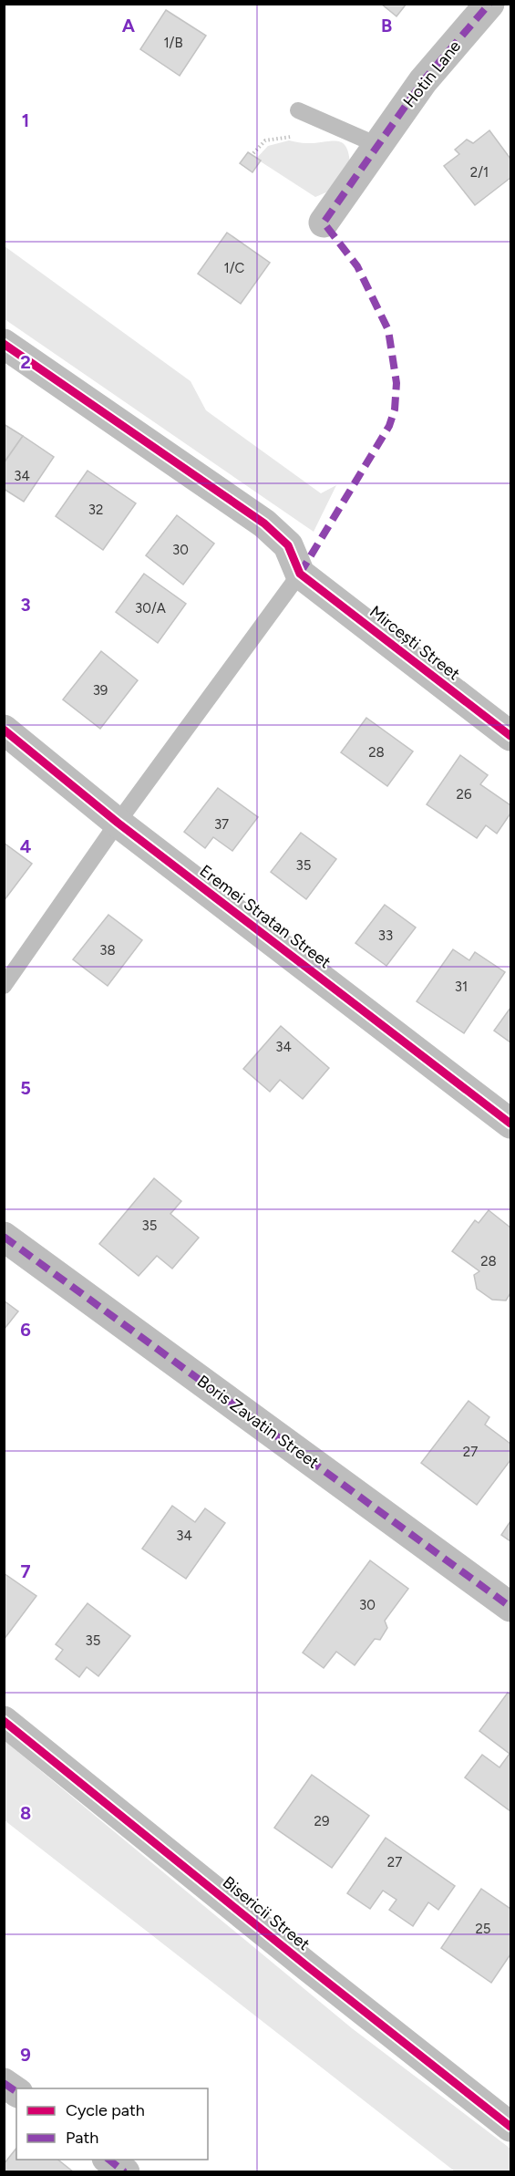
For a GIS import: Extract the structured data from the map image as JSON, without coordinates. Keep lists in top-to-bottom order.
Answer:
{
  "streets": {
    "street": [
      "Hotin Lane",
      "Mircești Street",
      "Eremei Stratan Street",
      "Boris Zavatin Street",
      "Bisericii Street"
    ]
  },
  "house_numbers": [
    "1/B",
    "2/1",
    "1/C",
    "34",
    "32",
    "30",
    "30/A",
    "39",
    "28",
    "26",
    "37",
    "35",
    "33",
    "38",
    "31",
    "34",
    "35",
    "28",
    "27",
    "34",
    "30",
    "35",
    "29",
    "27",
    "25"
  ],
  "legend": ["Cycle path", "Path"],
  "grid": {
    "columns": ["A", "B"],
    "rows": [
      "1",
      "2",
      "3",
      "4",
      "5",
      "6",
      "7",
      "8",
      "9"
    ]
  }
}
